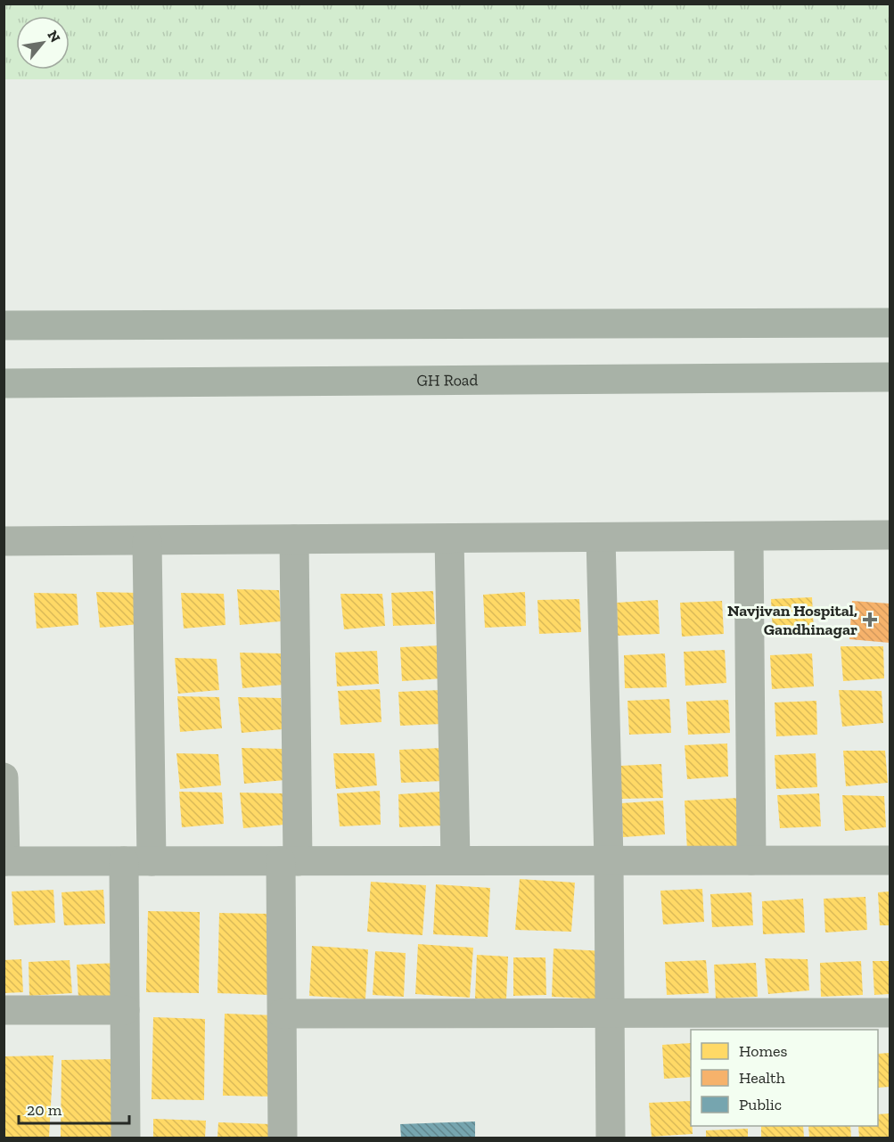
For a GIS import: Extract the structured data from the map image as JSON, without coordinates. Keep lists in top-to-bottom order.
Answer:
{
  "streets": {
    "main road": ["GH Road"]
  },
  "places": {
    "health": ["Navjivan Hospital, Gandhinagar"]
  },
  "legend": ["Homes", "Health", "Public"],
  "scale_bar": "20 m",
  "north": "top right"
}
